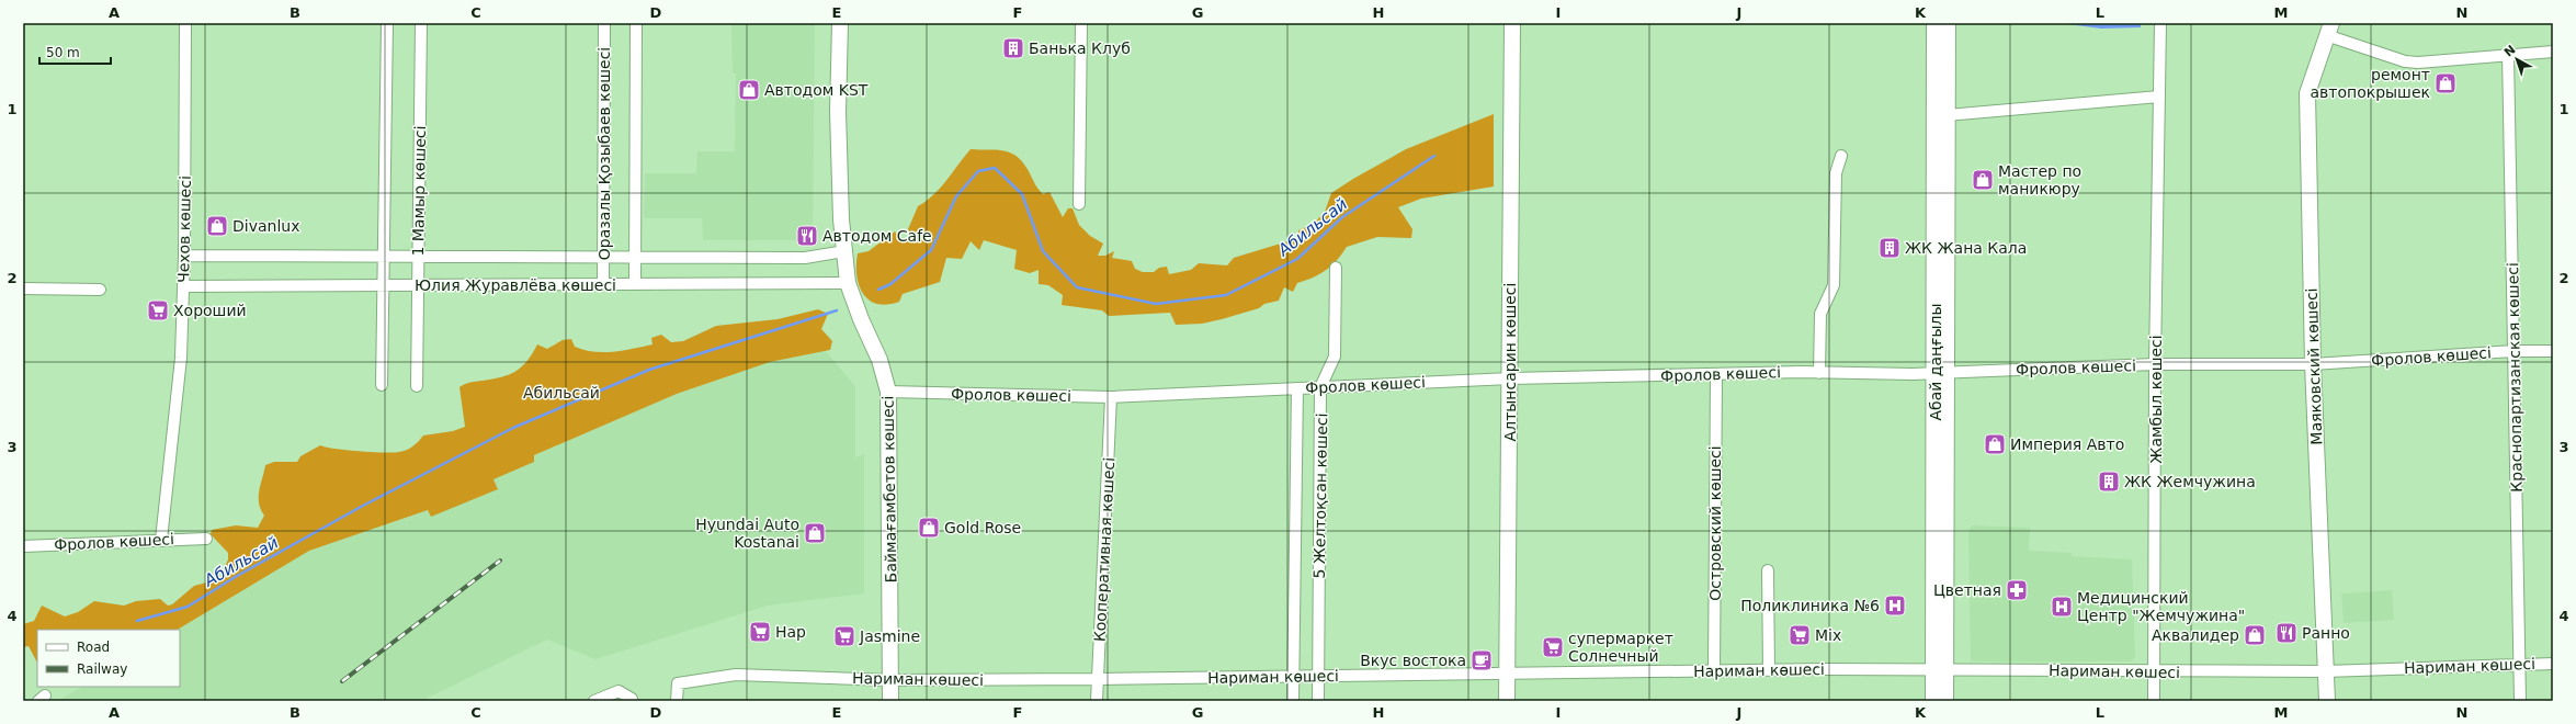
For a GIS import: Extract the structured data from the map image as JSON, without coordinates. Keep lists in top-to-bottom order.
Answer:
{
  "streets": {
    "main road": [
      "Алтынсарин көшесі",
      "Абай даңғылы",
      "Маяковский көшесі",
      "Баймағамбетов көшесі"
    ],
    "street": [
      "Оразалы Қозыбаев көшесі",
      "1 Мамыр көшесі",
      "Чехов көшесі",
      "Юлия Журавлёва көшесі",
      "Фролов көшесі",
      "Краснопартизанская көшесі",
      "Жамбыл көшесі",
      "5 Желтоқсан көшесі",
      "Островский көшесі",
      "Кооперативная көшесі",
      "Нариман көшесі"
    ]
  },
  "crossings": [
    ["Оразалы Қозыбаев көшесі", "Юлия Журавлёва көшесі"],
    ["1 Мамыр көшесі", "Юлия Журавлёва көшесі"],
    ["Чехов көшесі", "Юлия Журавлёва көшесі"],
    ["Чехов көшесі", "Фролов көшесі"],
    ["Юлия Журавлёва көшесі", "Баймағамбетов көшесі"],
    ["Фролов көшесі", "Алтынсарин көшесі"],
    ["Фролов көшесі", "Абай даңғылы"],
    ["Фролов көшесі", "Маяковский көшесі"],
    ["Фролов көшесі", "Краснопартизанская көшесі"],
    ["Фролов көшесі", "Жамбыл көшесі"],
    ["Фролов көшесі", "Баймағамбетов көшесі"],
    ["Фролов көшесі", "5 Желтоқсан көшесі"],
    ["Фролов көшесі", "Островский көшесі"],
    ["Фролов көшесі", "Кооперативная көшесі"],
    ["Алтынсарин көшесі", "Нариман көшесі"],
    ["Абай даңғылы", "Нариман көшесі"],
    ["Маяковский көшесі", "Нариман көшесі"],
    ["Краснопартизанская көшесі", "Нариман көшесі"],
    ["Жамбыл көшесі", "Нариман көшесі"],
    ["Баймағамбетов көшесі", "Нариман көшесі"],
    ["5 Желтоқсан көшесі", "Нариман көшесі"],
    ["Островский көшесі", "Нариман көшесі"],
    ["Кооперативная көшесі", "Нариман көшесі"]
  ],
  "water": ["Абильсай"],
  "parks": ["Абильсай"],
  "places": {
    "building": ["Банька Клуб", "ЖК Жана Кала", "ЖК Жемчужина"],
    "shop": [
      "ремонт автопокрышек",
      "Автодом KST",
      "Мастер по маникюру",
      "Divanlux",
      "Империя Авто",
      "Gold Rose",
      "Hyundai Auto Kostanai",
      "Аквалидер"
    ],
    "restaurant": ["Автодом Cafe", "Ранно"],
    "supermarket": [
      "Хороший",
      "Нар",
      "Mix",
      "Jasmine",
      "супермаркет Солнечный"
    ],
    "pharmacy": ["Цветная"],
    "hospital": ["Поликлиника №6", "Медицинский Центр \"Жемчужина\""],
    "cafe": ["Вкус востока"]
  },
  "legend": ["Road", "Railway"],
  "scale_bar": "50 m",
  "north": "top left",
  "grid": {
    "columns": [
      "A",
      "B",
      "C",
      "D",
      "E",
      "F",
      "G",
      "H",
      "I",
      "J",
      "K",
      "L",
      "M",
      "N"
    ],
    "rows": [
      "1",
      "2",
      "3",
      "4"
    ]
  }
}
